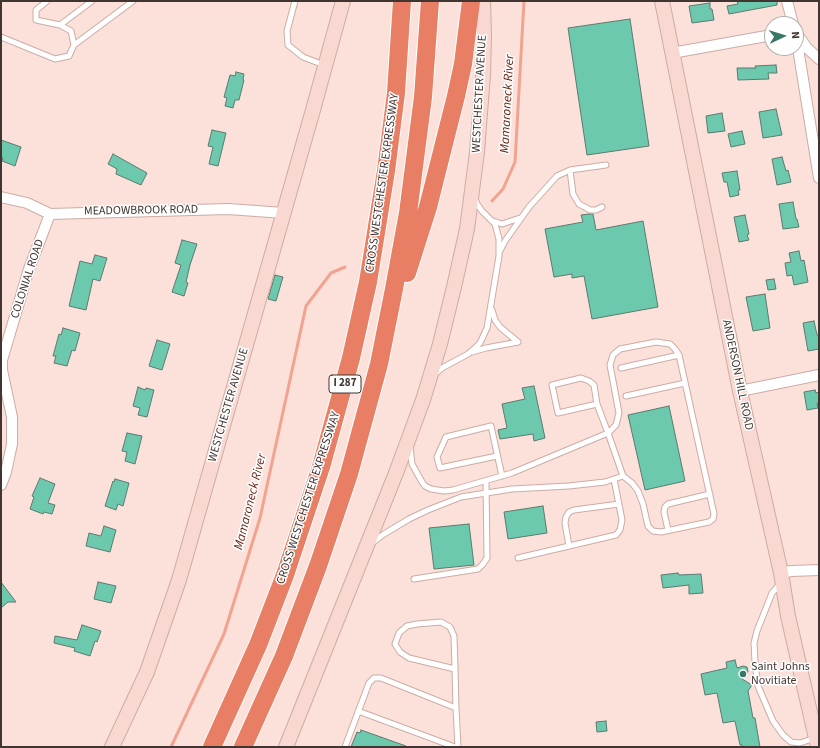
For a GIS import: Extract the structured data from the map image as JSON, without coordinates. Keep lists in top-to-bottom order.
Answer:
{
  "streets": {
    "highway": ["CROSS WESTCHESTER EXPRESSWAY", "I 287"],
    "main road": ["WESTCHESTER AVENUE", "ANDERSON HILL ROAD"],
    "street": ["MEADOWBROOK ROAD", "COLONIAL ROAD"]
  },
  "crossings": [
    ["WESTCHESTER AVENUE", "MEADOWBROOK ROAD"],
    ["MEADOWBROOK ROAD", "COLONIAL ROAD"]
  ],
  "water": ["Mamaroneck River"],
  "places": ["Saint Johns Novitiate"],
  "north": "right"
}
